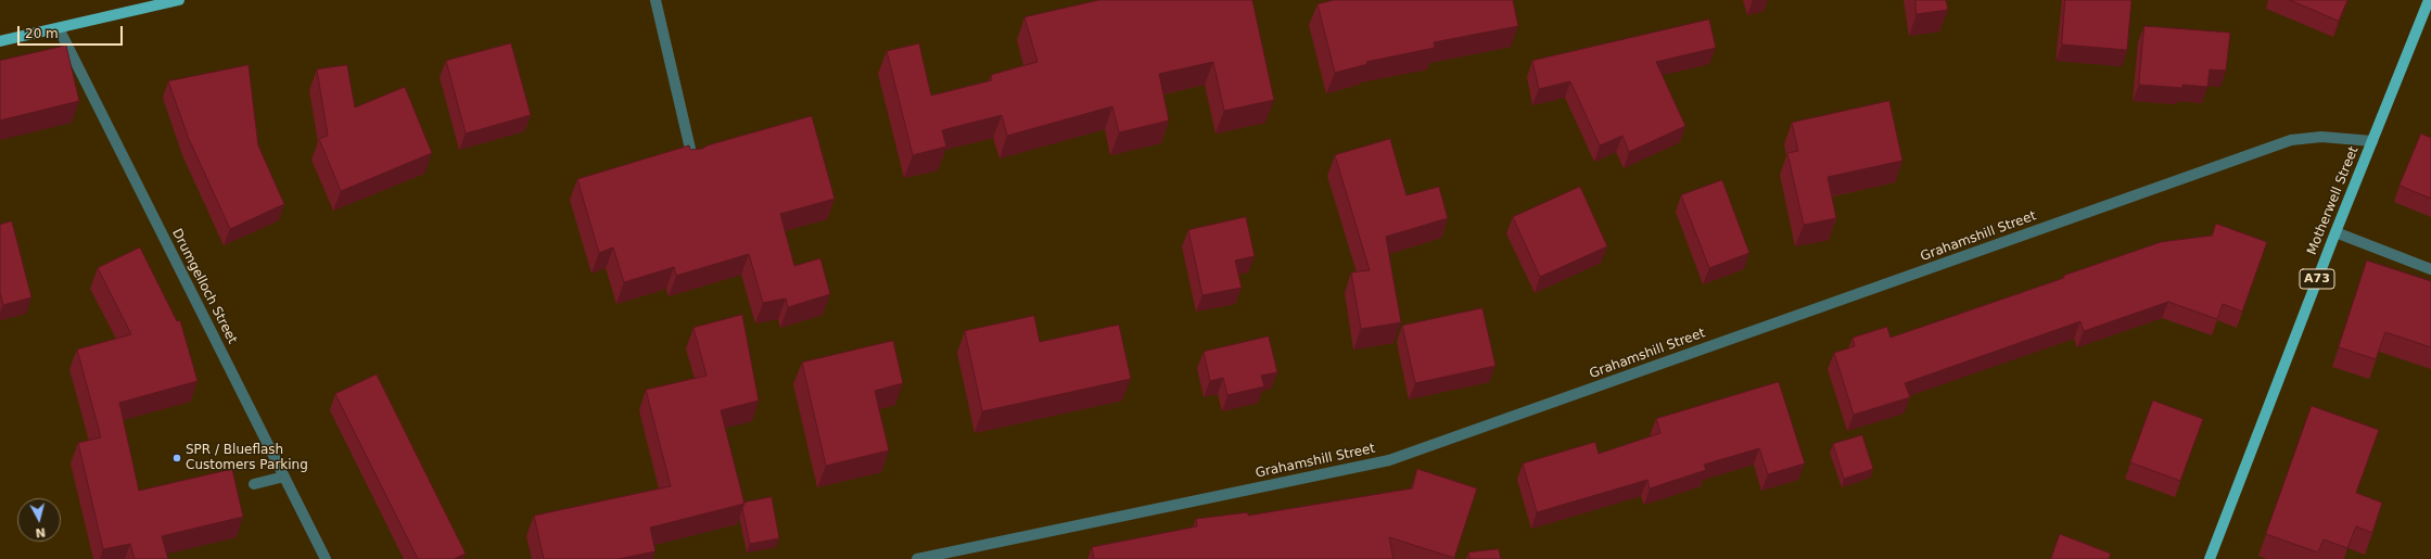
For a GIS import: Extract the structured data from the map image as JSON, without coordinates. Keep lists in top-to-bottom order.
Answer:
{
  "streets": {
    "main road": ["Motherwell Street", "A73"],
    "street": ["Grahamshill Street", "Drumgelloch Street"]
  },
  "crossings": [
    ["Motherwell Street", "Grahamshill Street"]
  ],
  "places": ["SPR / Blueflash Customers Parking"],
  "scale_bar": "20 m",
  "north": "bottom"
}
